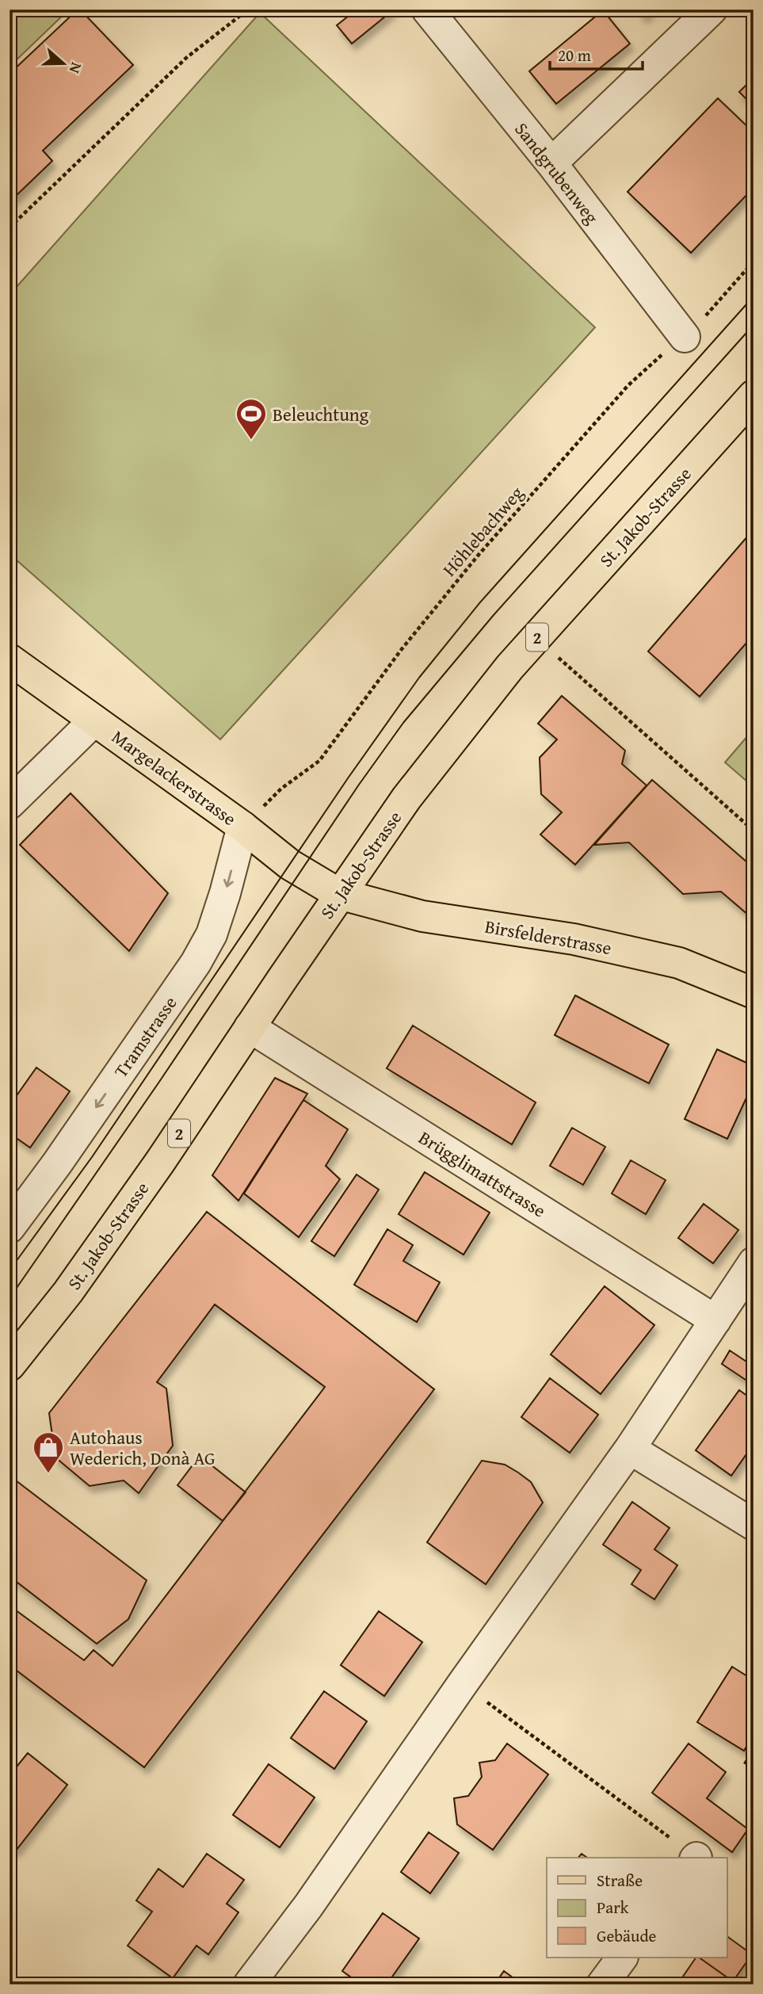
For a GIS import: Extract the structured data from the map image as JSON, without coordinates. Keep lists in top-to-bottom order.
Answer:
{
  "streets": {
    "main road": [
      "St. Jakob-Strasse",
      "2",
      "Margelackerstrasse",
      "Birsfelderstrasse"
    ],
    "street": ["Sandgrubenweg", "Tramstrasse", "Brügglimattstrasse"],
    "path": ["Höhlebachweg"]
  },
  "crossings": [
    ["Sandgrubenweg", "Höhlebachweg"],
    ["St. Jakob-Strasse", "Margelackerstrasse"],
    ["St. Jakob-Strasse", "Birsfelderstrasse"],
    ["St. Jakob-Strasse", "Brügglimattstrasse"],
    ["Höhlebachweg", "Margelackerstrasse"],
    ["Höhlebachweg", "Tramstrasse"],
    ["Margelackerstrasse", "Birsfelderstrasse"],
    ["Margelackerstrasse", "Tramstrasse"]
  ],
  "one_way": ["Tramstrasse"],
  "places": {
    "sports": ["Beleuchtung"],
    "shop": ["Autohaus Wederich, Donà AG"]
  },
  "legend": ["Straße", "Park", "Gebäude"],
  "scale_bar": "20 m",
  "north": "right"
}
